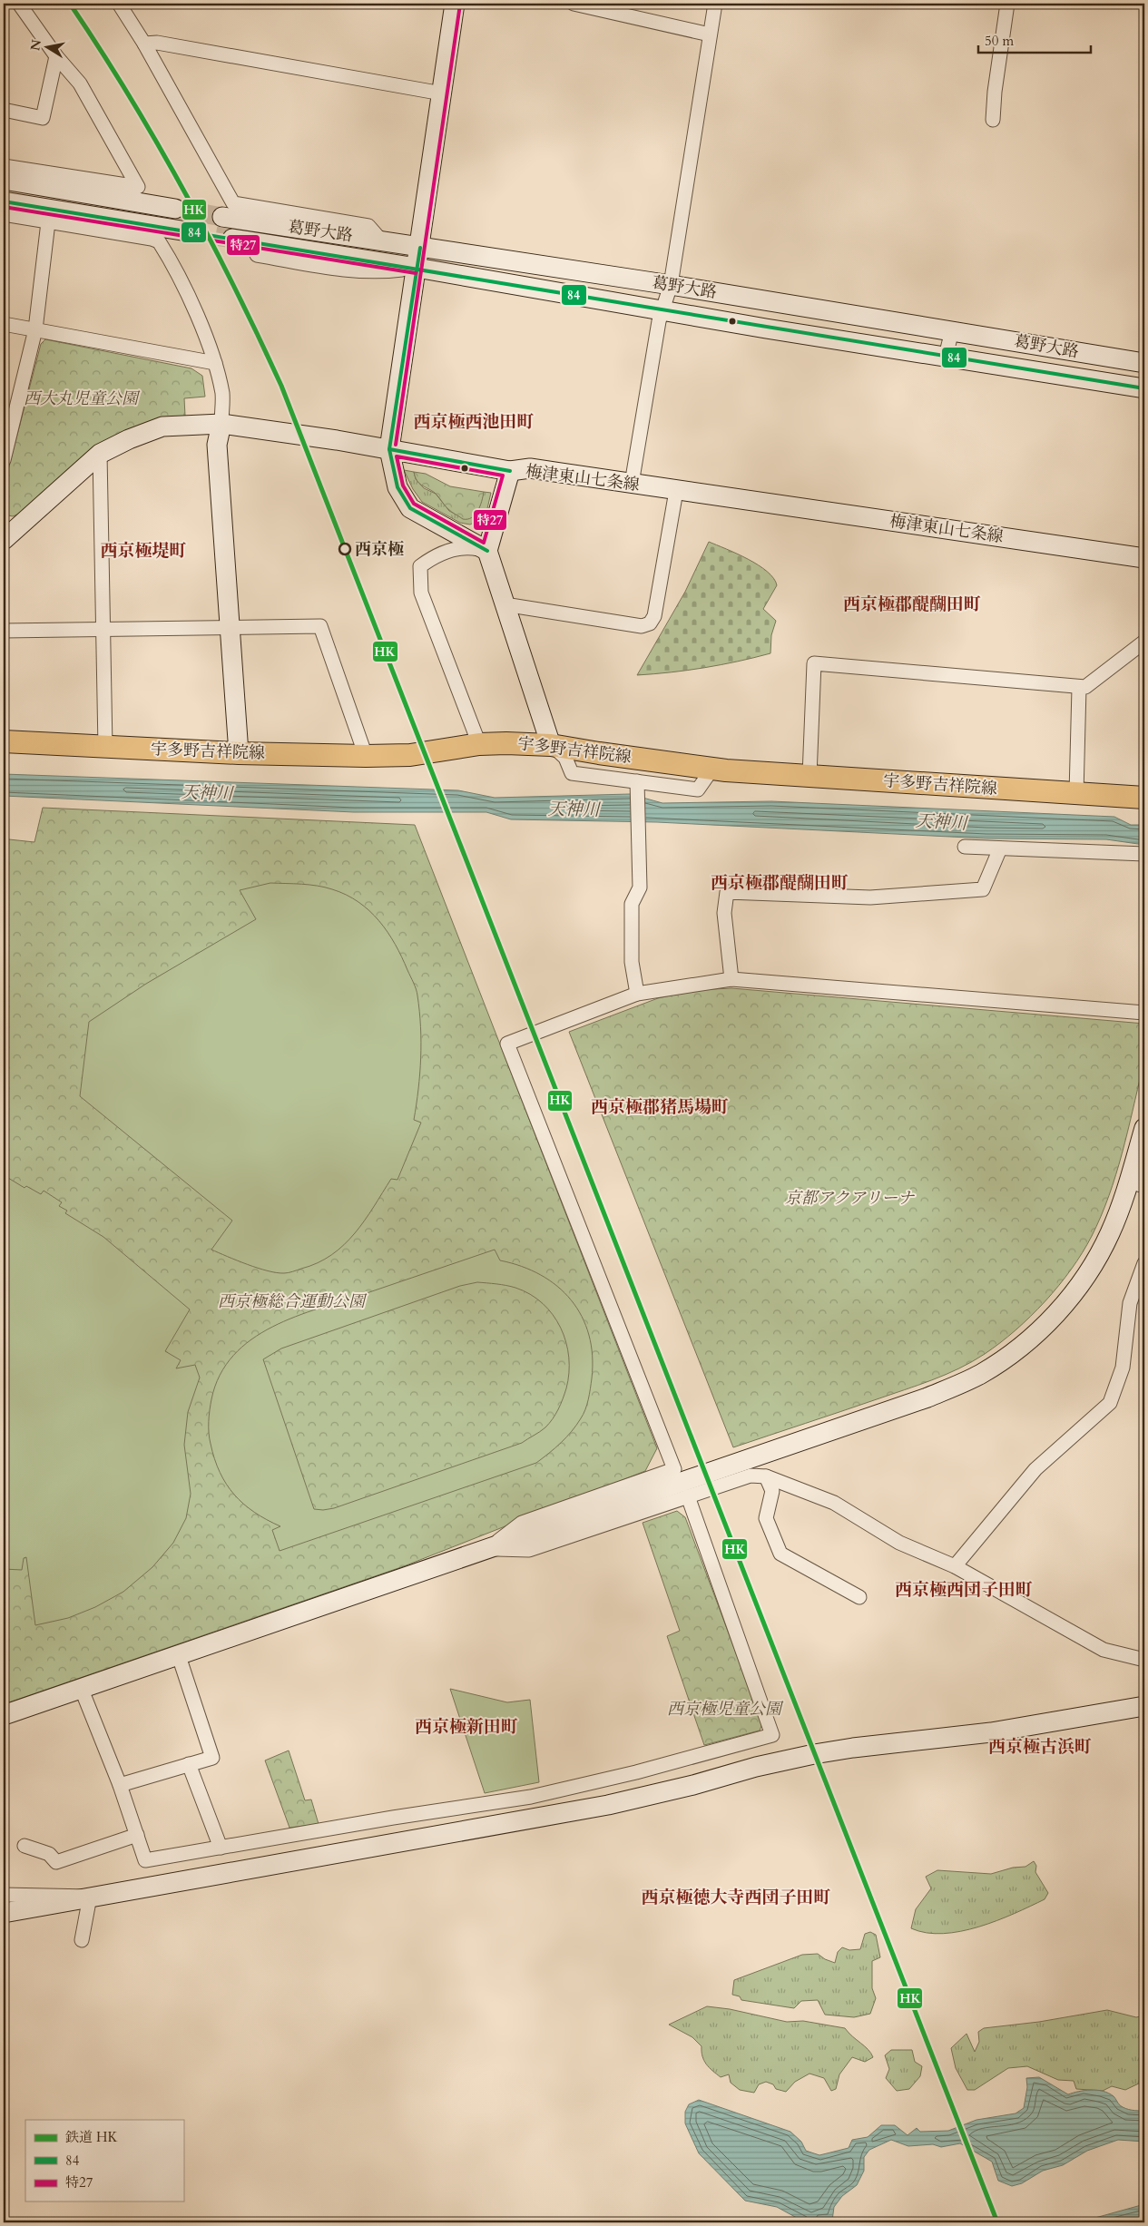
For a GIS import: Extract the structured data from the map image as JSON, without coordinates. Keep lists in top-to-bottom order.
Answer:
{
  "streets": {
    "main road": ["宇多野吉祥院線"],
    "street": ["葛野大路", "梅津東山七条線"]
  },
  "districts": [
    "西京極西池田町",
    "西京極堤町",
    "西京極郡醍醐田町",
    "西京極郡醍醐田町",
    "西京極郡猪馬場町",
    "西京極西団子田町",
    "西京極新田町",
    "西京極古浜町",
    "西京極徳大寺西団子田町"
  ],
  "water": ["天神川"],
  "parks": [
    "西大丸児童公園",
    "京都アクアリーナ",
    "西京極総合運動公園",
    "西京極児童公園"
  ],
  "places": ["西京極"],
  "lines": ["rail line HK", "transit line 特27", "transit line 84"],
  "legend": ["鉄道 HK", "84", "特27"],
  "scale_bar": "50 m",
  "north": "left"
}
